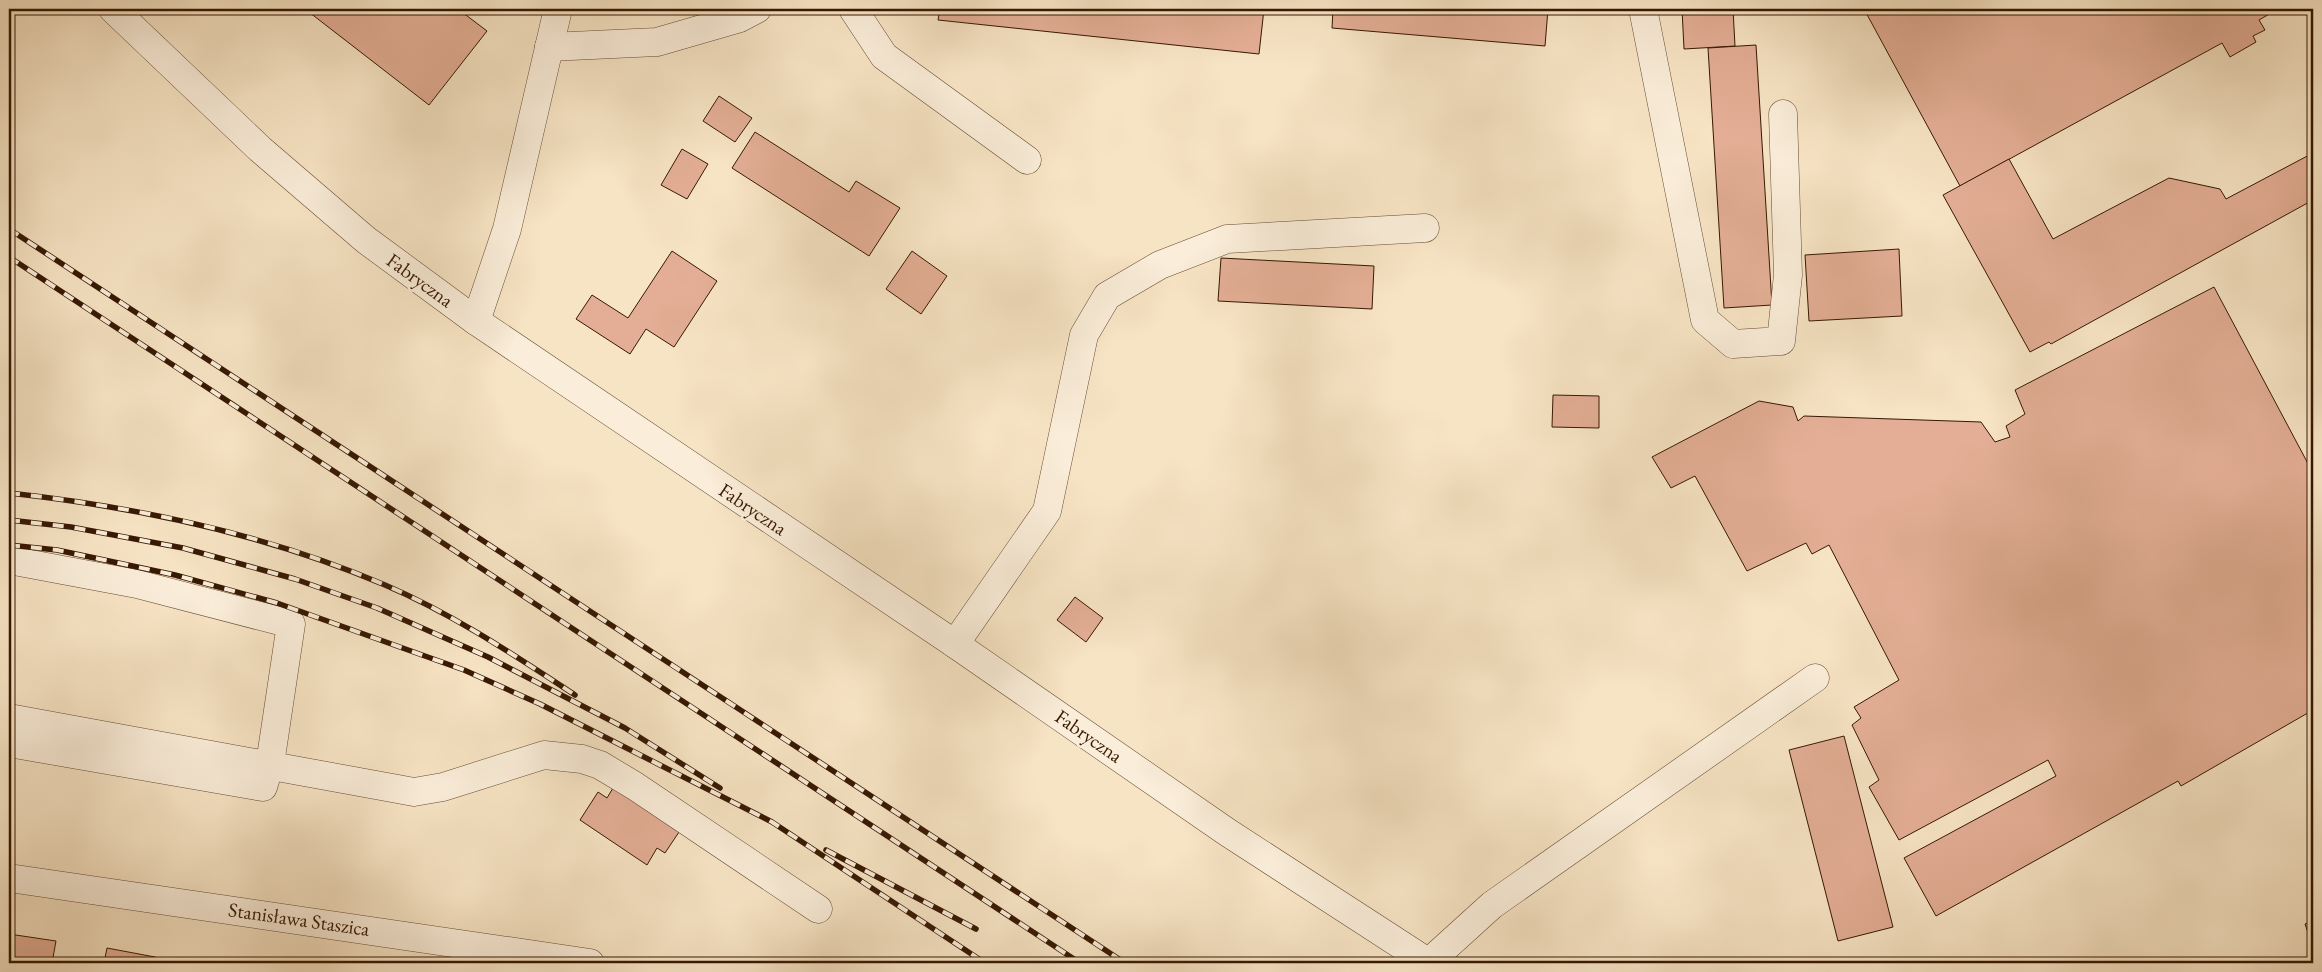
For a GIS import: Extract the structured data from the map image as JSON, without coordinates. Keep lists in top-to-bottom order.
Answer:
{
  "streets": {
    "street": ["Fabryczna", "Stanisława Staszica"]
  }
}
